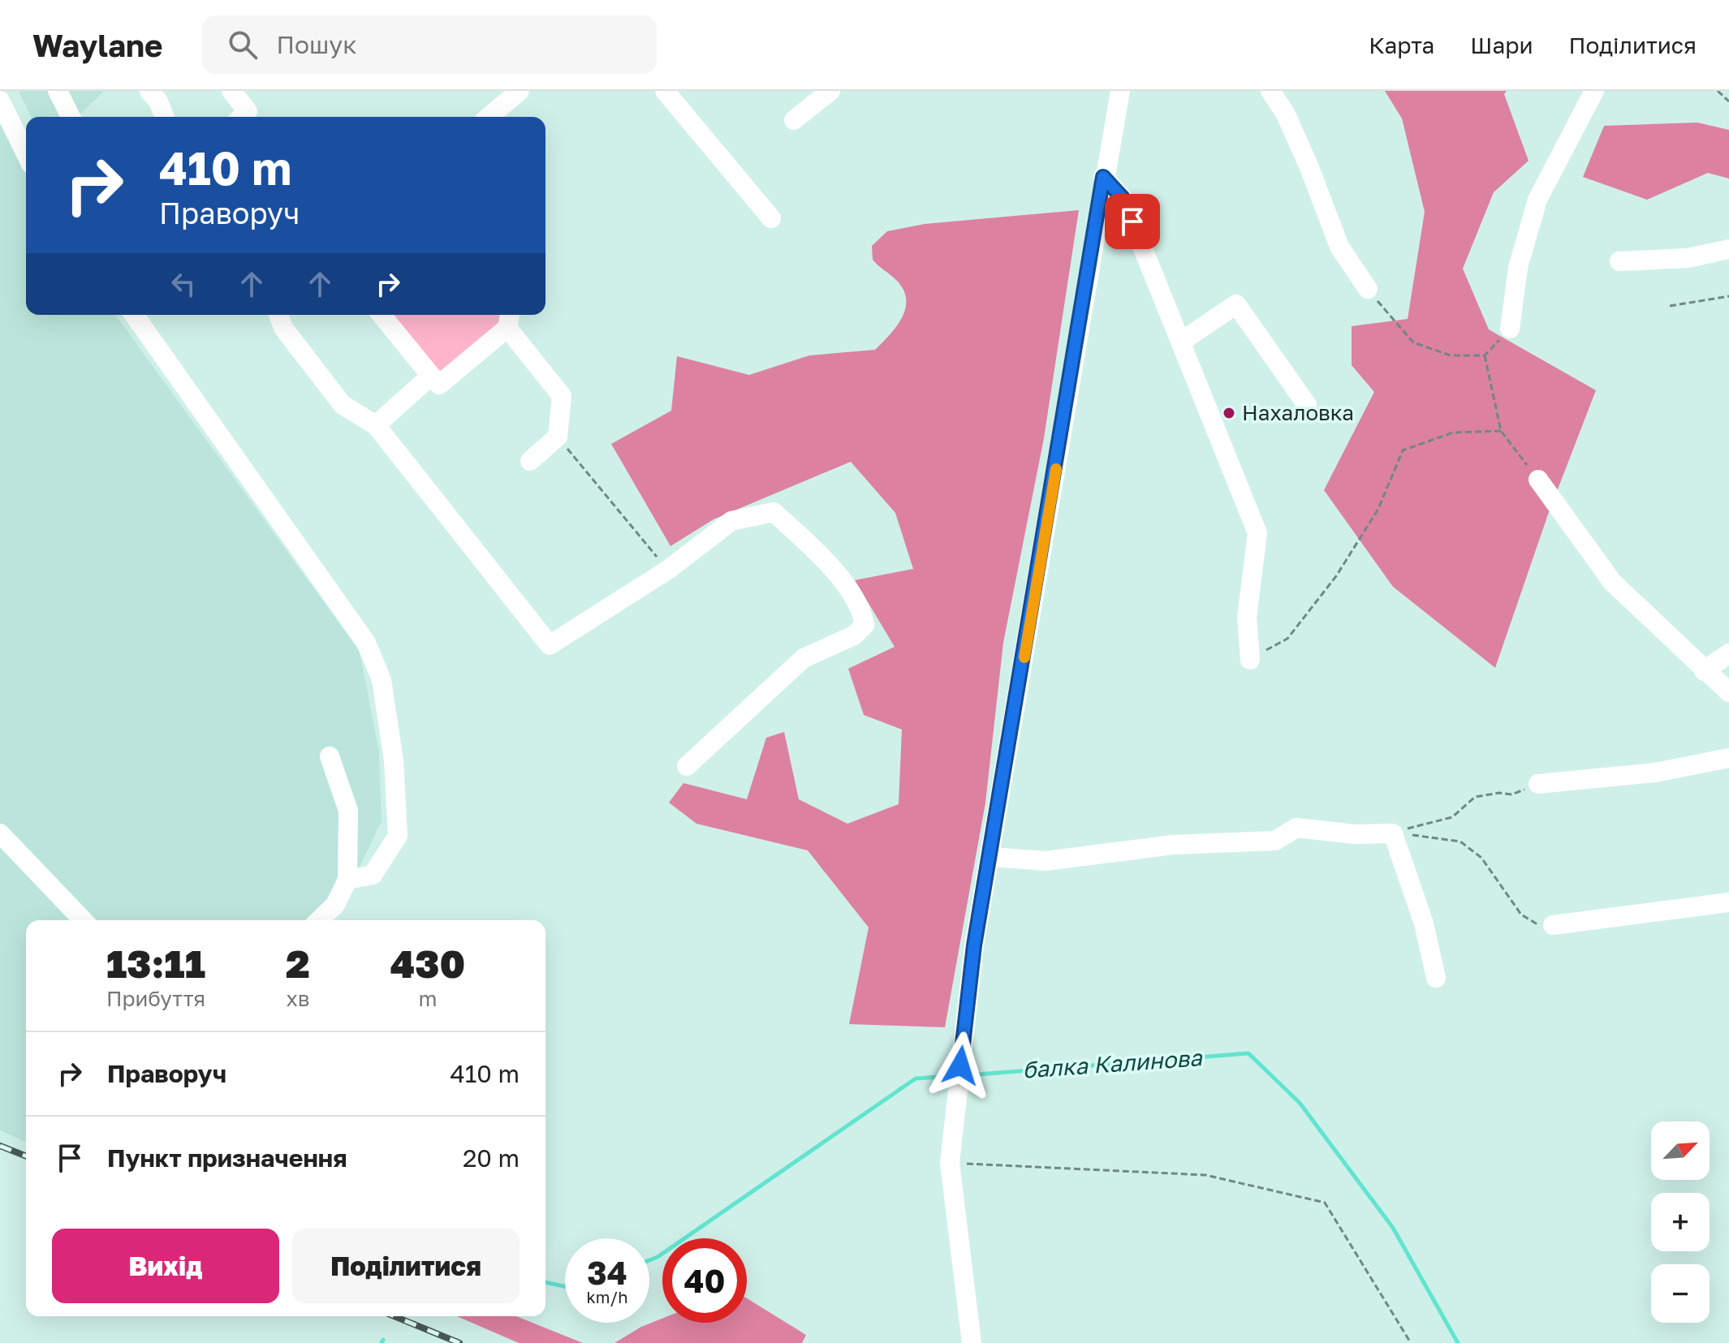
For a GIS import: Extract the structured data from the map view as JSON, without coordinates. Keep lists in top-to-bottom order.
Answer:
{
  "water": ["балка Калинова"],
  "places": ["Нахаловка"],
  "north": "top right",
  "page": {
    "header": "Waylane",
    "search": "Пошук",
    "nav": ["Карта", "Шари", "Поділитися"],
    "turn": ["410 m", "Праворуч"],
    "eta": [
      "13:11",
      "Прибуття",
      "2",
      "хв",
      "430",
      "m"
    ],
    "list": [
      {
        "name": "Праворуч",
        "value": "410 m"
      },
      {
        "name": "Пункт призначення",
        "value": "20 m"
      }
    ],
    "map_buttons": ["+", "−"],
    "buttons": ["Вихід", "Поділитися"],
    "speed": "34 km/h",
    "limit": "40"
  }
}
